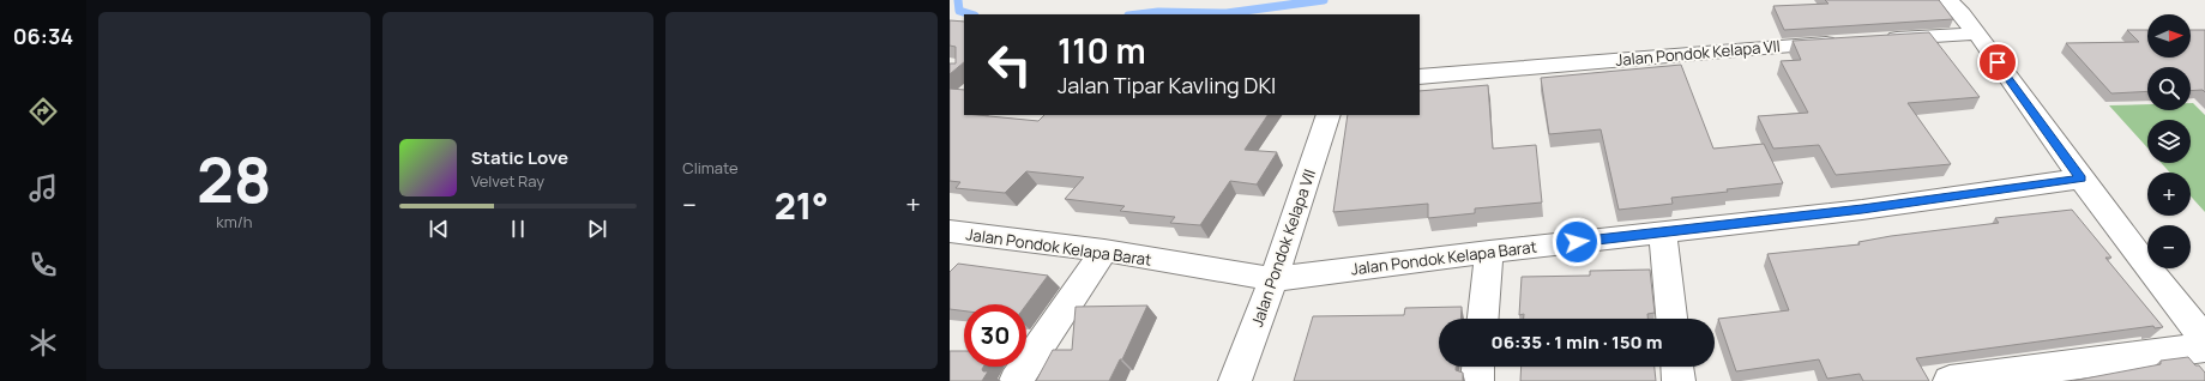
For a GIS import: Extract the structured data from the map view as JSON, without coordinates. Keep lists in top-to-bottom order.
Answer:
{
  "streets": {
    "street": ["Jalan Pondok Kelapa VII", "Jalan Pondok Kelapa Barat"]
  },
  "crossings": [
    ["Jalan Pondok Kelapa VII", "Jalan Pondok Kelapa Barat"]
  ],
  "north": "right",
  "page": {
    "tabs": "06:34",
    "tile": [
      ["28", "km/h"],
      "Climate"
    ],
    "map_buttons": ["+", "−"],
    "turn": ["110 m", "Jalan Tipar Kavling DKI"],
    "song": ["Static Love", "Velvet Ray"],
    "heat": ["−", "21°", "+"],
    "limit": "30",
    "trip": "06:35 · 1 min · 150 m"
  }
}
